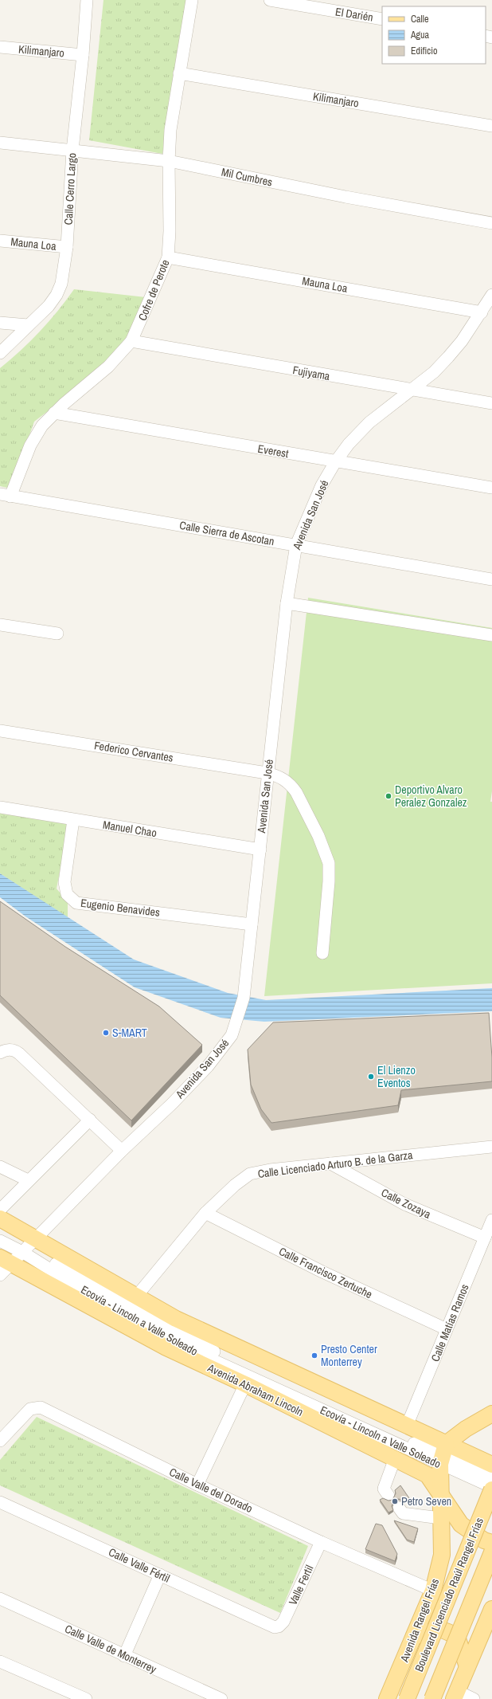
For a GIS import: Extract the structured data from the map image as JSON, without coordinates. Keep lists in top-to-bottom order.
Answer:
{
  "streets": {
    "main road": ["Avenida Abraham Lincoln", "Boulevard Licenciado Raúl Rangel Frías", "Avenida Rangel Frías"],
    "street": [
      "El Darién",
      "Kilimanjaro",
      "Mil Cumbres",
      "Calle Cerro Largo",
      "Mauna Loa",
      "Cofre de Perote",
      "Fujiyama",
      "Everest",
      "Avenida San José",
      "Calle Sierra de Ascotan",
      "Federico Cervantes",
      "Manuel Chao",
      "Eugenio Benavides",
      "Calle Licenciado Arturo B. de la Garza",
      "Calle Zozaya",
      "Calle Francisco Zertuche",
      "Ecovía - Lincoln a Valle Soleado",
      "Calle Matías Ramos",
      "Calle Valle del Dorado",
      "Calle Valle Fértil",
      "Valle Fertil",
      "Calle Valle de Monterrey"
    ]
  },
  "crossings": [
    ["Kilimanjaro", "Calle Cerro Largo"],
    ["Kilimanjaro", "Cofre de Perote"],
    ["Mil Cumbres", "Calle Cerro Largo"],
    ["Mil Cumbres", "Cofre de Perote"],
    ["Calle Cerro Largo", "Mauna Loa"],
    ["Mauna Loa", "Cofre de Perote"],
    ["Mauna Loa", "Avenida San José"],
    ["Cofre de Perote", "Fujiyama"],
    ["Cofre de Perote", "Everest"],
    ["Cofre de Perote", "Calle Sierra de Ascotan"],
    ["Fujiyama", "Avenida San José"],
    ["Everest", "Avenida San José"],
    ["Avenida San José", "Calle Sierra de Ascotan"],
    ["Avenida San José", "Federico Cervantes"],
    ["Avenida San José", "Manuel Chao"],
    ["Avenida San José", "Eugenio Benavides"],
    ["Avenida San José", "Avenida Abraham Lincoln"],
    ["Manuel Chao", "Eugenio Benavides"],
    ["Calle Licenciado Arturo B. de la Garza", "Calle Zozaya"],
    ["Calle Licenciado Arturo B. de la Garza", "Calle Francisco Zertuche"],
    ["Calle Zozaya", "Calle Matías Ramos"],
    ["Calle Francisco Zertuche", "Calle Matías Ramos"],
    ["Ecovía - Lincoln a Valle Soleado", "Avenida Rangel Frías"],
    ["Avenida Abraham Lincoln", "Avenida Rangel Frías"],
    ["Calle Valle del Dorado", "Valle Fertil"],
    ["Calle Valle del Dorado", "Avenida Rangel Frías"],
    ["Calle Valle Fértil", "Valle Fertil"]
  ],
  "places": [
    "Deportivo Alvaro Peralez Gonzalez",
    "S-MART",
    "El Lienzo Eventos",
    "Presto Center Monterrey",
    "Petro Seven"
  ],
  "legend": ["Calle", "Agua", "Edificio"]
}
